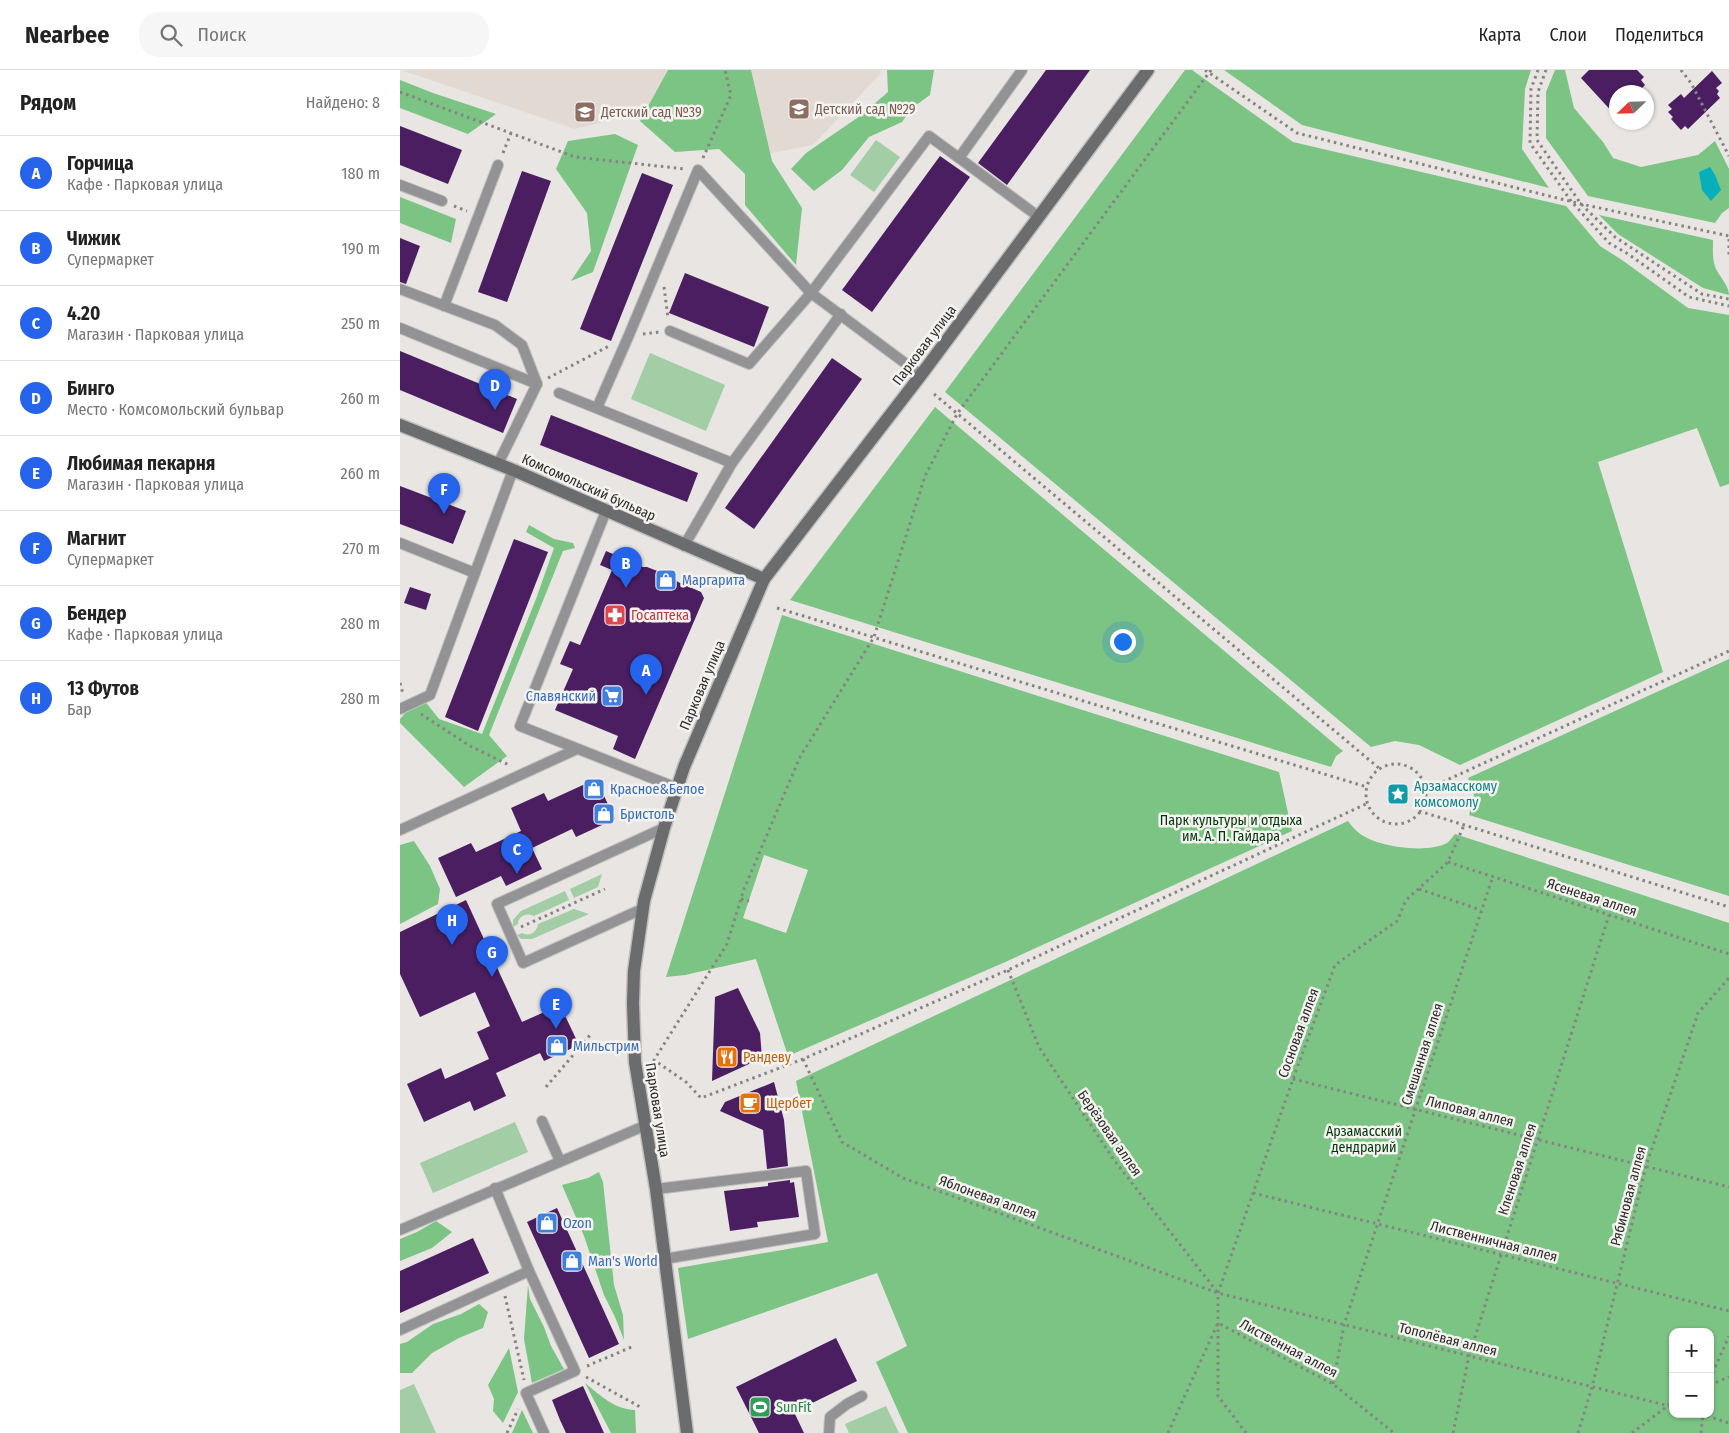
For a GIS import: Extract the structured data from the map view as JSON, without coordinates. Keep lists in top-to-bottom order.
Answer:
{
  "streets": {
    "street": ["Парковая улица", "Комсомольский бульвар"],
    "path": [
      "Ясеневая аллея",
      "Сосновая аллея",
      "Смешанная аллея",
      "Липовая аллея",
      "Берёзовая аллея",
      "Кленовая аллея",
      "Рябиновая аллея",
      "Яблоневая аллея",
      "Лиственничная аллея",
      "Тополёвая аллея",
      "Лиственная аллея"
    ]
  },
  "crossings": [
    ["Парковая улица", "Комсомольский бульвар"],
    ["Ясеневая аллея", "Сосновая аллея"],
    ["Ясеневая аллея", "Смешанная аллея"],
    ["Ясеневая аллея", "Кленовая аллея"],
    ["Сосновая аллея", "Липовая аллея"],
    ["Сосновая аллея", "Берёзовая аллея"],
    ["Сосновая аллея", "Яблоневая аллея"],
    ["Сосновая аллея", "Лиственничная аллея"],
    ["Сосновая аллея", "Тополёвая аллея"],
    ["Сосновая аллея", "Лиственная аллея"],
    ["Смешанная аллея", "Липовая аллея"],
    ["Смешанная аллея", "Лиственничная аллея"],
    ["Смешанная аллея", "Тополёвая аллея"],
    ["Смешанная аллея", "Лиственная аллея"],
    ["Липовая аллея", "Кленовая аллея"],
    ["Липовая аллея", "Рябиновая аллея"],
    ["Берёзовая аллея", "Яблоневая аллея"],
    ["Берёзовая аллея", "Тополёвая аллея"],
    ["Кленовая аллея", "Лиственничная аллея"],
    ["Кленовая аллея", "Тополёвая аллея"],
    ["Рябиновая аллея", "Лиственничная аллея"],
    ["Рябиновая аллея", "Тополёвая аллея"],
    ["Яблоневая аллея", "Тополёвая аллея"]
  ],
  "parks": ["Парк культуры и отдыха им. А. П. Гайдара", "Арзамасский дендрарий"],
  "places": {
    "school or university": ["Детский сад №29", "Детский сад №39"],
    "shop": [
      "Маргарита",
      "Красное&Белое",
      "Бристоль",
      "Мильстрим",
      "Ozon",
      "Man's World"
    ],
    "pharmacy": ["Госаптека"],
    "supermarket": ["Славянский"],
    "place": ["Арзамасскому комсомолу"],
    "restaurant": ["Рандеву"],
    "cafe": ["Щербет"],
    "sports": ["SunFit"]
  },
  "north": "bottom left",
  "page": {
    "header": "Nearbee",
    "search": "Поиск",
    "nav": ["Карта", "Слои", "Поделиться"],
    "heading": ["Рядом", "Найдено: 8"],
    "list": [
      {
        "mark": "A",
        "name": "Горчица",
        "note": "Кафе · Парковая улица",
        "value": "180 m"
      },
      {
        "mark": "B",
        "name": "Чижик",
        "note": "Супермаркет",
        "value": "190 m"
      },
      {
        "mark": "C",
        "name": "4.20",
        "note": "Магазин · Парковая улица",
        "value": "250 m"
      },
      {
        "mark": "D",
        "name": "Бинго",
        "note": "Место · Комсомольский бульвар",
        "value": "260 m"
      },
      {
        "mark": "E",
        "name": "Любимая пекарня",
        "note": "Магазин · Парковая улица",
        "value": "260 m"
      },
      {
        "mark": "F",
        "name": "Магнит",
        "note": "Супермаркет",
        "value": "270 m"
      },
      {
        "mark": "G",
        "name": "Бендер",
        "note": "Кафе · Парковая улица",
        "value": "280 m"
      },
      {
        "mark": "H",
        "name": "13 Футов",
        "note": "Бар",
        "value": "280 m"
      }
    ],
    "pins": [
      "D",
      "F",
      "B",
      "A",
      "C",
      "H",
      "G",
      "E"
    ],
    "map_buttons": ["+", "−"]
  }
}
